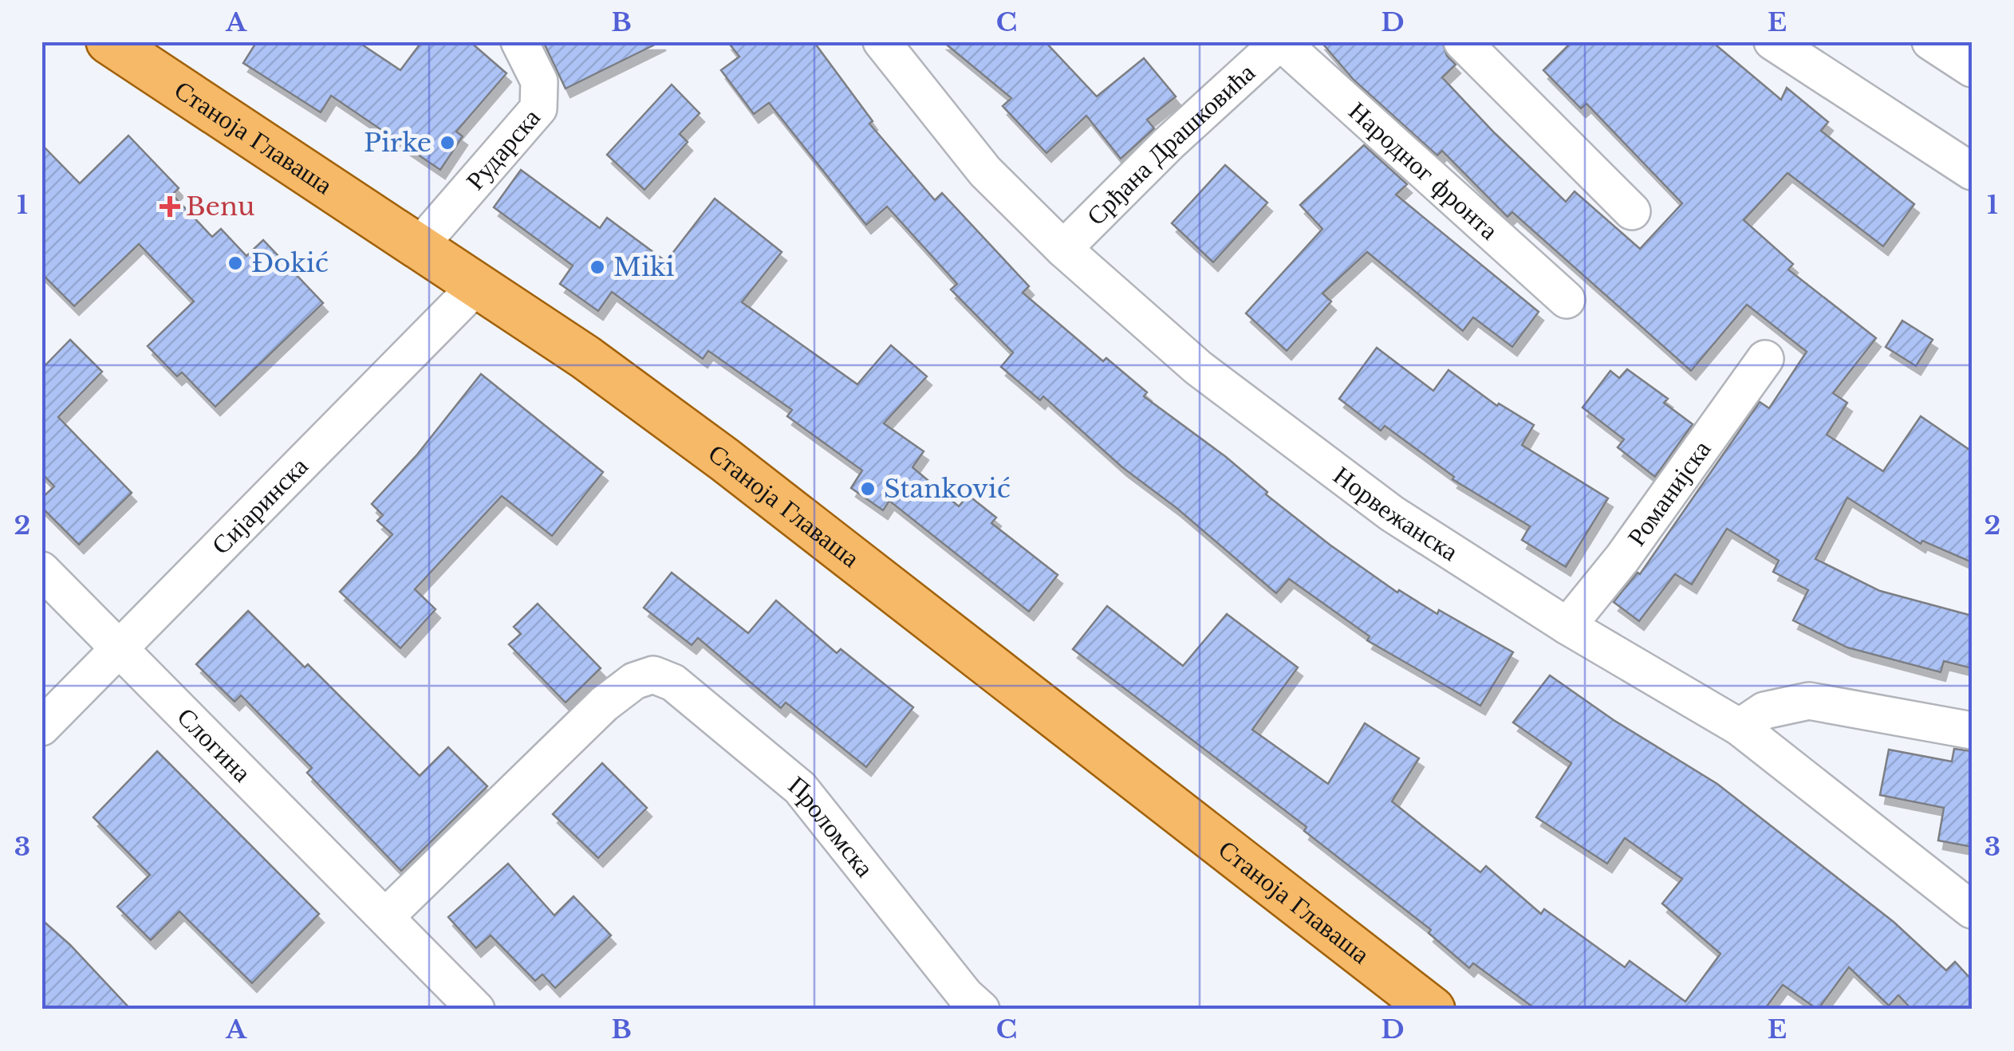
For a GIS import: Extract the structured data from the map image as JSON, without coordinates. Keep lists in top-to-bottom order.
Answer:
{
  "streets": {
    "main road": ["Станоја Главаша"],
    "street": [
      "Срђана Драшковића",
      "Рударска",
      "Народног фронта",
      "Романијска",
      "Сијаринска",
      "Норвежанска",
      "Слогина",
      "Проломска"
    ]
  },
  "crossings": [
    ["Станоја Главаша", "Рударска"],
    ["Станоја Главаша", "Сијаринска"],
    ["Срђана Драшковића", "Народног фронта"],
    ["Срђана Драшковића", "Норвежанска"],
    ["Романијска", "Норвежанска"],
    ["Сијаринска", "Слогина"],
    ["Слогина", "Проломска"]
  ],
  "places": {
    "other": [
      "Pirke",
      "Đokić",
      "Miki",
      "Stanković"
    ],
    "health": ["Benu"]
  },
  "grid": {
    "columns": [
      "A",
      "B",
      "C",
      "D",
      "E"
    ],
    "rows": ["1", "2", "3"]
  }
}
